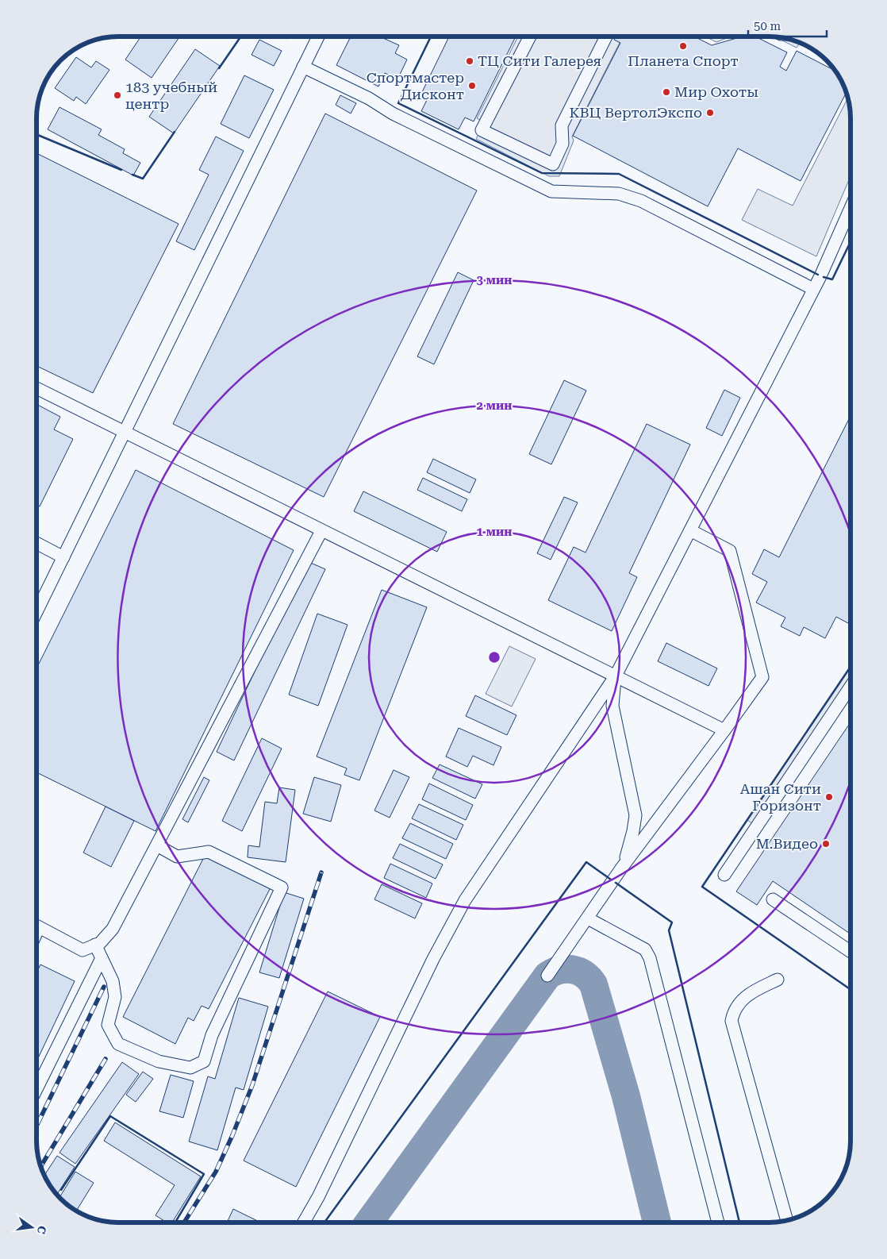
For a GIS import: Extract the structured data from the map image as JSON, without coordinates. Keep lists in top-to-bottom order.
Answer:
{
  "places": [
    "Планета Спорт",
    "ТЦ Сити Галерея",
    "Спортмастер Дисконт",
    "Мир Охоты",
    "183 учебный центр",
    "КВЦ ВертолЭкспо",
    "Ашан Сити Горизонт",
    "М.Видео"
  ],
  "scale_bar": "50 m",
  "north": "right",
  "rings": ["3 мин", "2 мин", "1 мин"]
}
